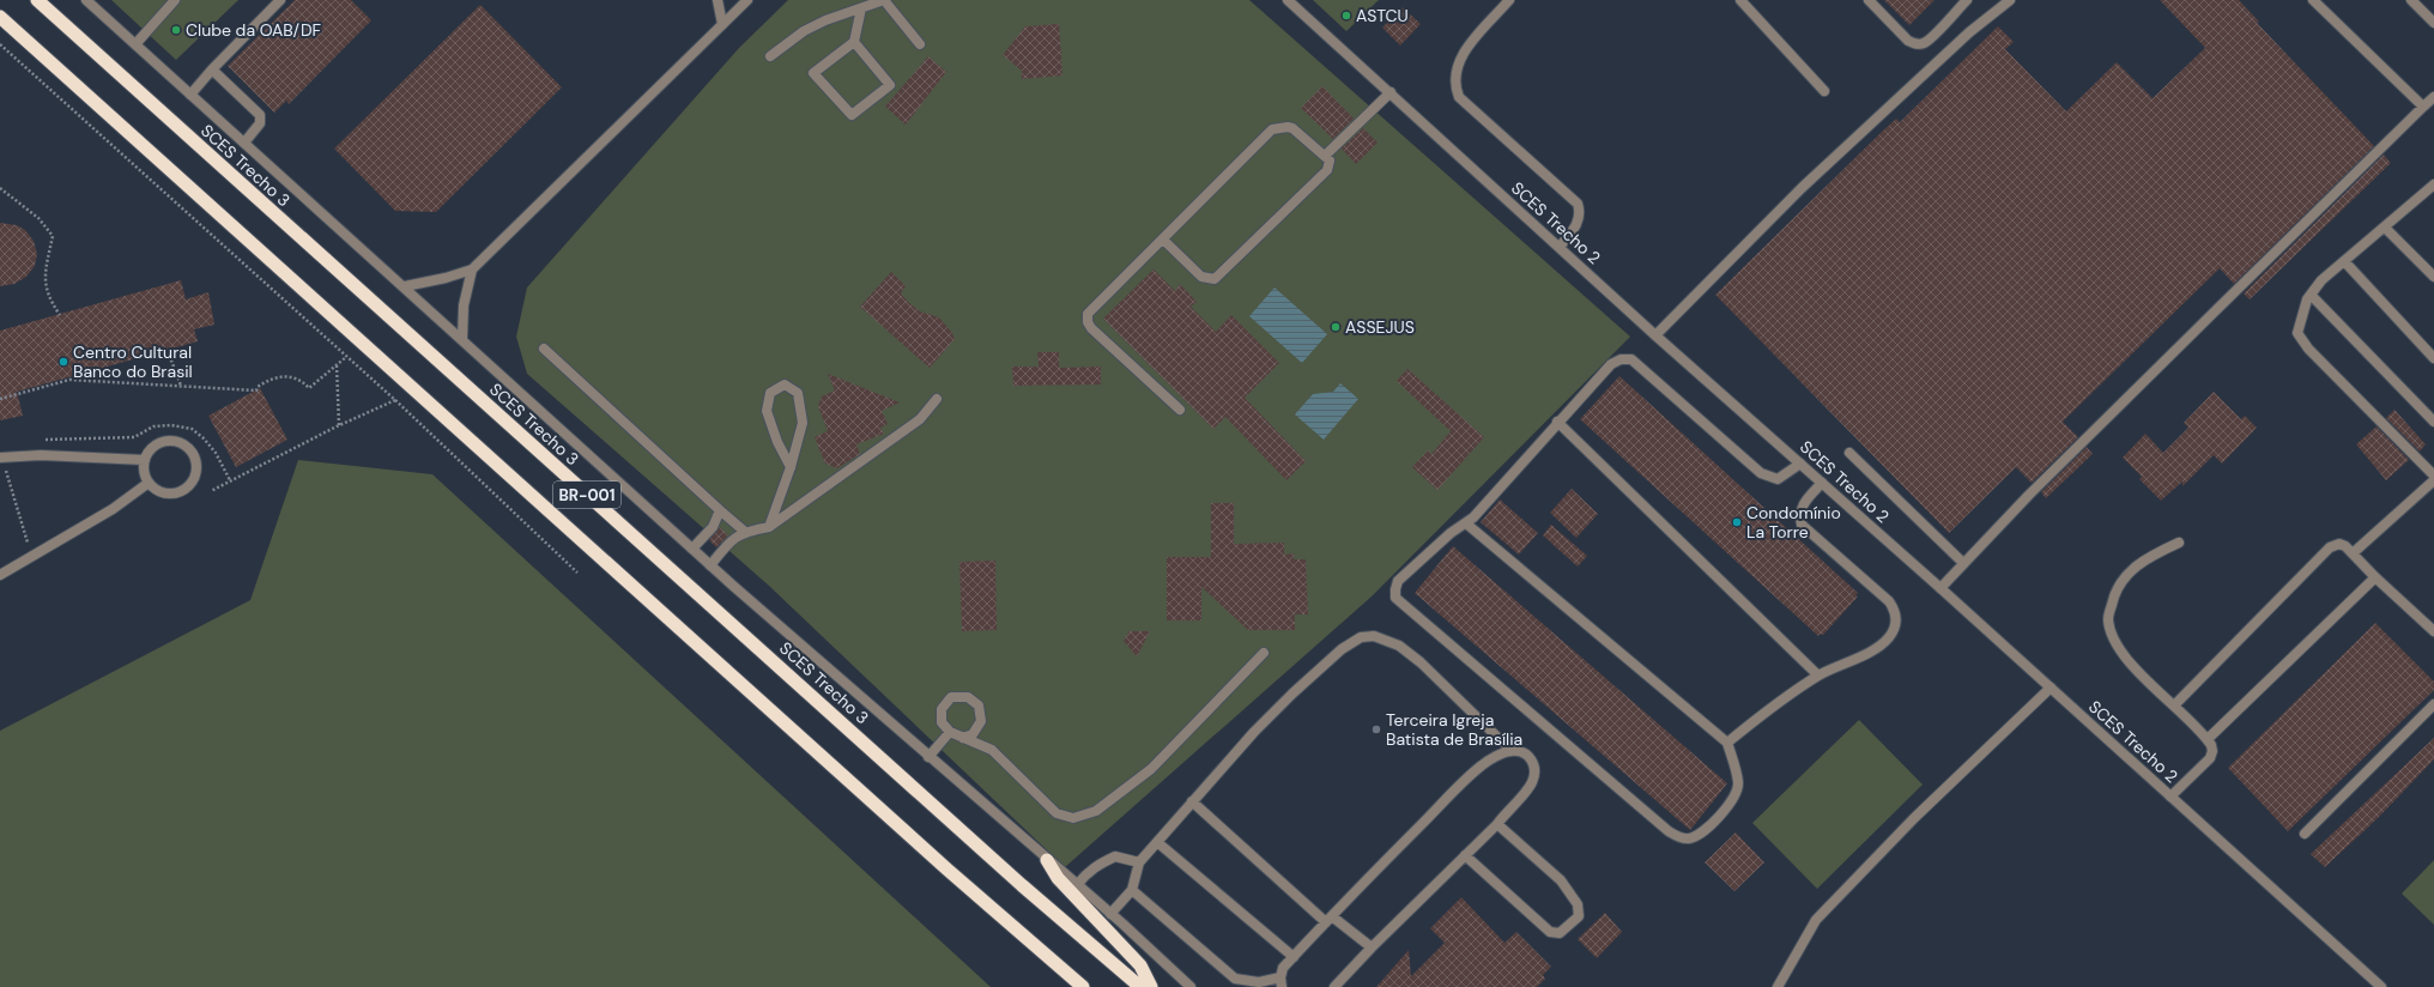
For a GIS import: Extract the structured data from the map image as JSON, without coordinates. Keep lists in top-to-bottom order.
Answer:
{
  "streets": {
    "highway": ["SCES Trecho 3", "BR-001"],
    "street": ["SCES Trecho 2"]
  },
  "places": [
    "ASTCU",
    "Clube da OAB/DF",
    "ASSEJUS",
    "Centro Cultural Banco do Brasil",
    "Condomínio La Torre",
    "Terceira Igreja Batista de Brasília"
  ]
}
